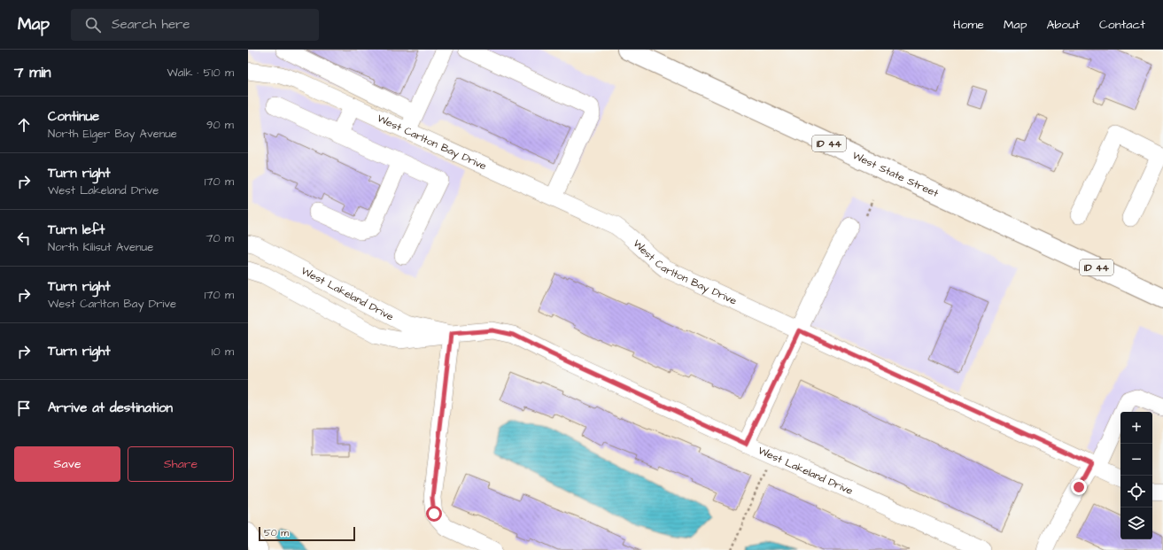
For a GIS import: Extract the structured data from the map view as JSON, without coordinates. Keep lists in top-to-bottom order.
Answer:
{
  "streets": {
    "main road": ["ID 44", "West State Street"],
    "street": ["West Carlton Bay Drive", "West Lakeland Drive"]
  },
  "scale_bar": "50 m",
  "page": {
    "header": "Map",
    "search": "Search here",
    "nav": [
      "Home",
      "Map",
      "About",
      "Contact"
    ],
    "heading": ["7 min", "Walk · 510 m"],
    "list": [
      ["Continue", "North Elger Bay Avenue", "90 m"],
      ["Turn right", "West Lakeland Drive", "170 m"],
      ["Turn left", "North Kilisut Avenue", "70 m"],
      ["Turn right", "West Carlton Bay Drive", "170 m"],
      ["Turn right", "10 m"],
      "Arrive at destination"
    ],
    "map_buttons": ["+", "−"],
    "buttons": ["Save", "Share"],
    "scale": "50 m"
  }
}
